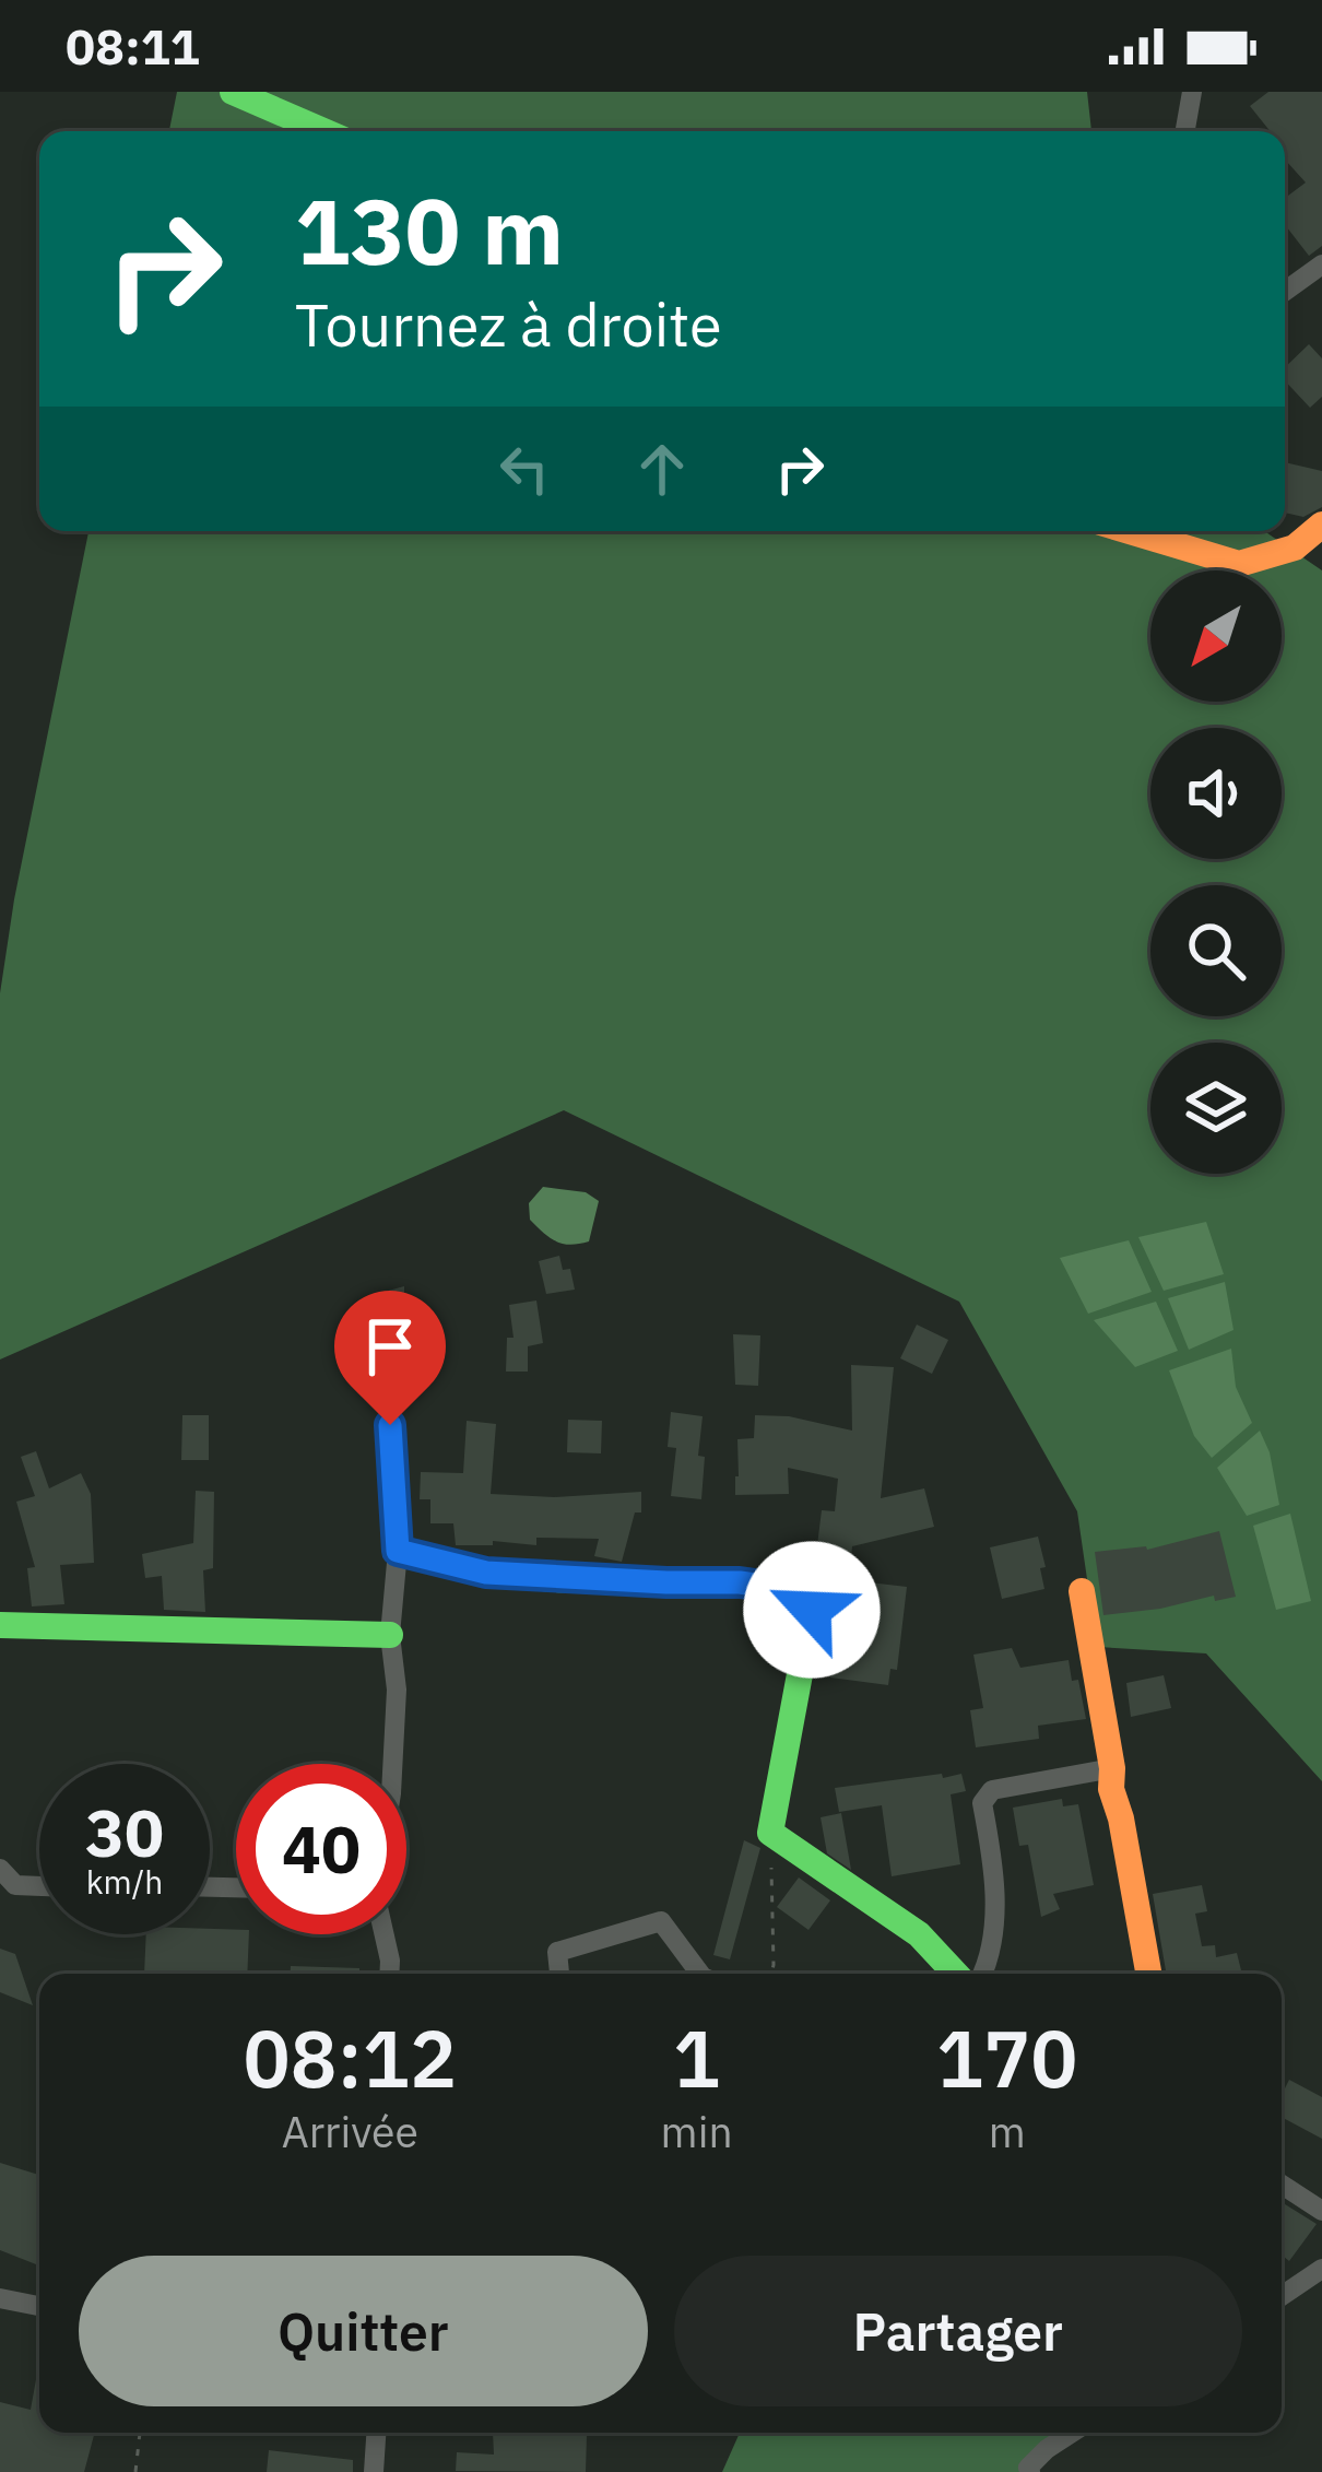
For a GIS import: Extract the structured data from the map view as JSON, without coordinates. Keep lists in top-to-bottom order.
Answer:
{
  "north": "bottom left",
  "page": {
    "status": "08:11",
    "turn": ["130 m", "Tournez à droite"],
    "speed": "30 km/h",
    "limit": "40",
    "eta": [
      "08:12",
      "Arrivée",
      "1",
      "min",
      "170",
      "m"
    ],
    "buttons": ["Quitter", "Partager"]
  }
}
